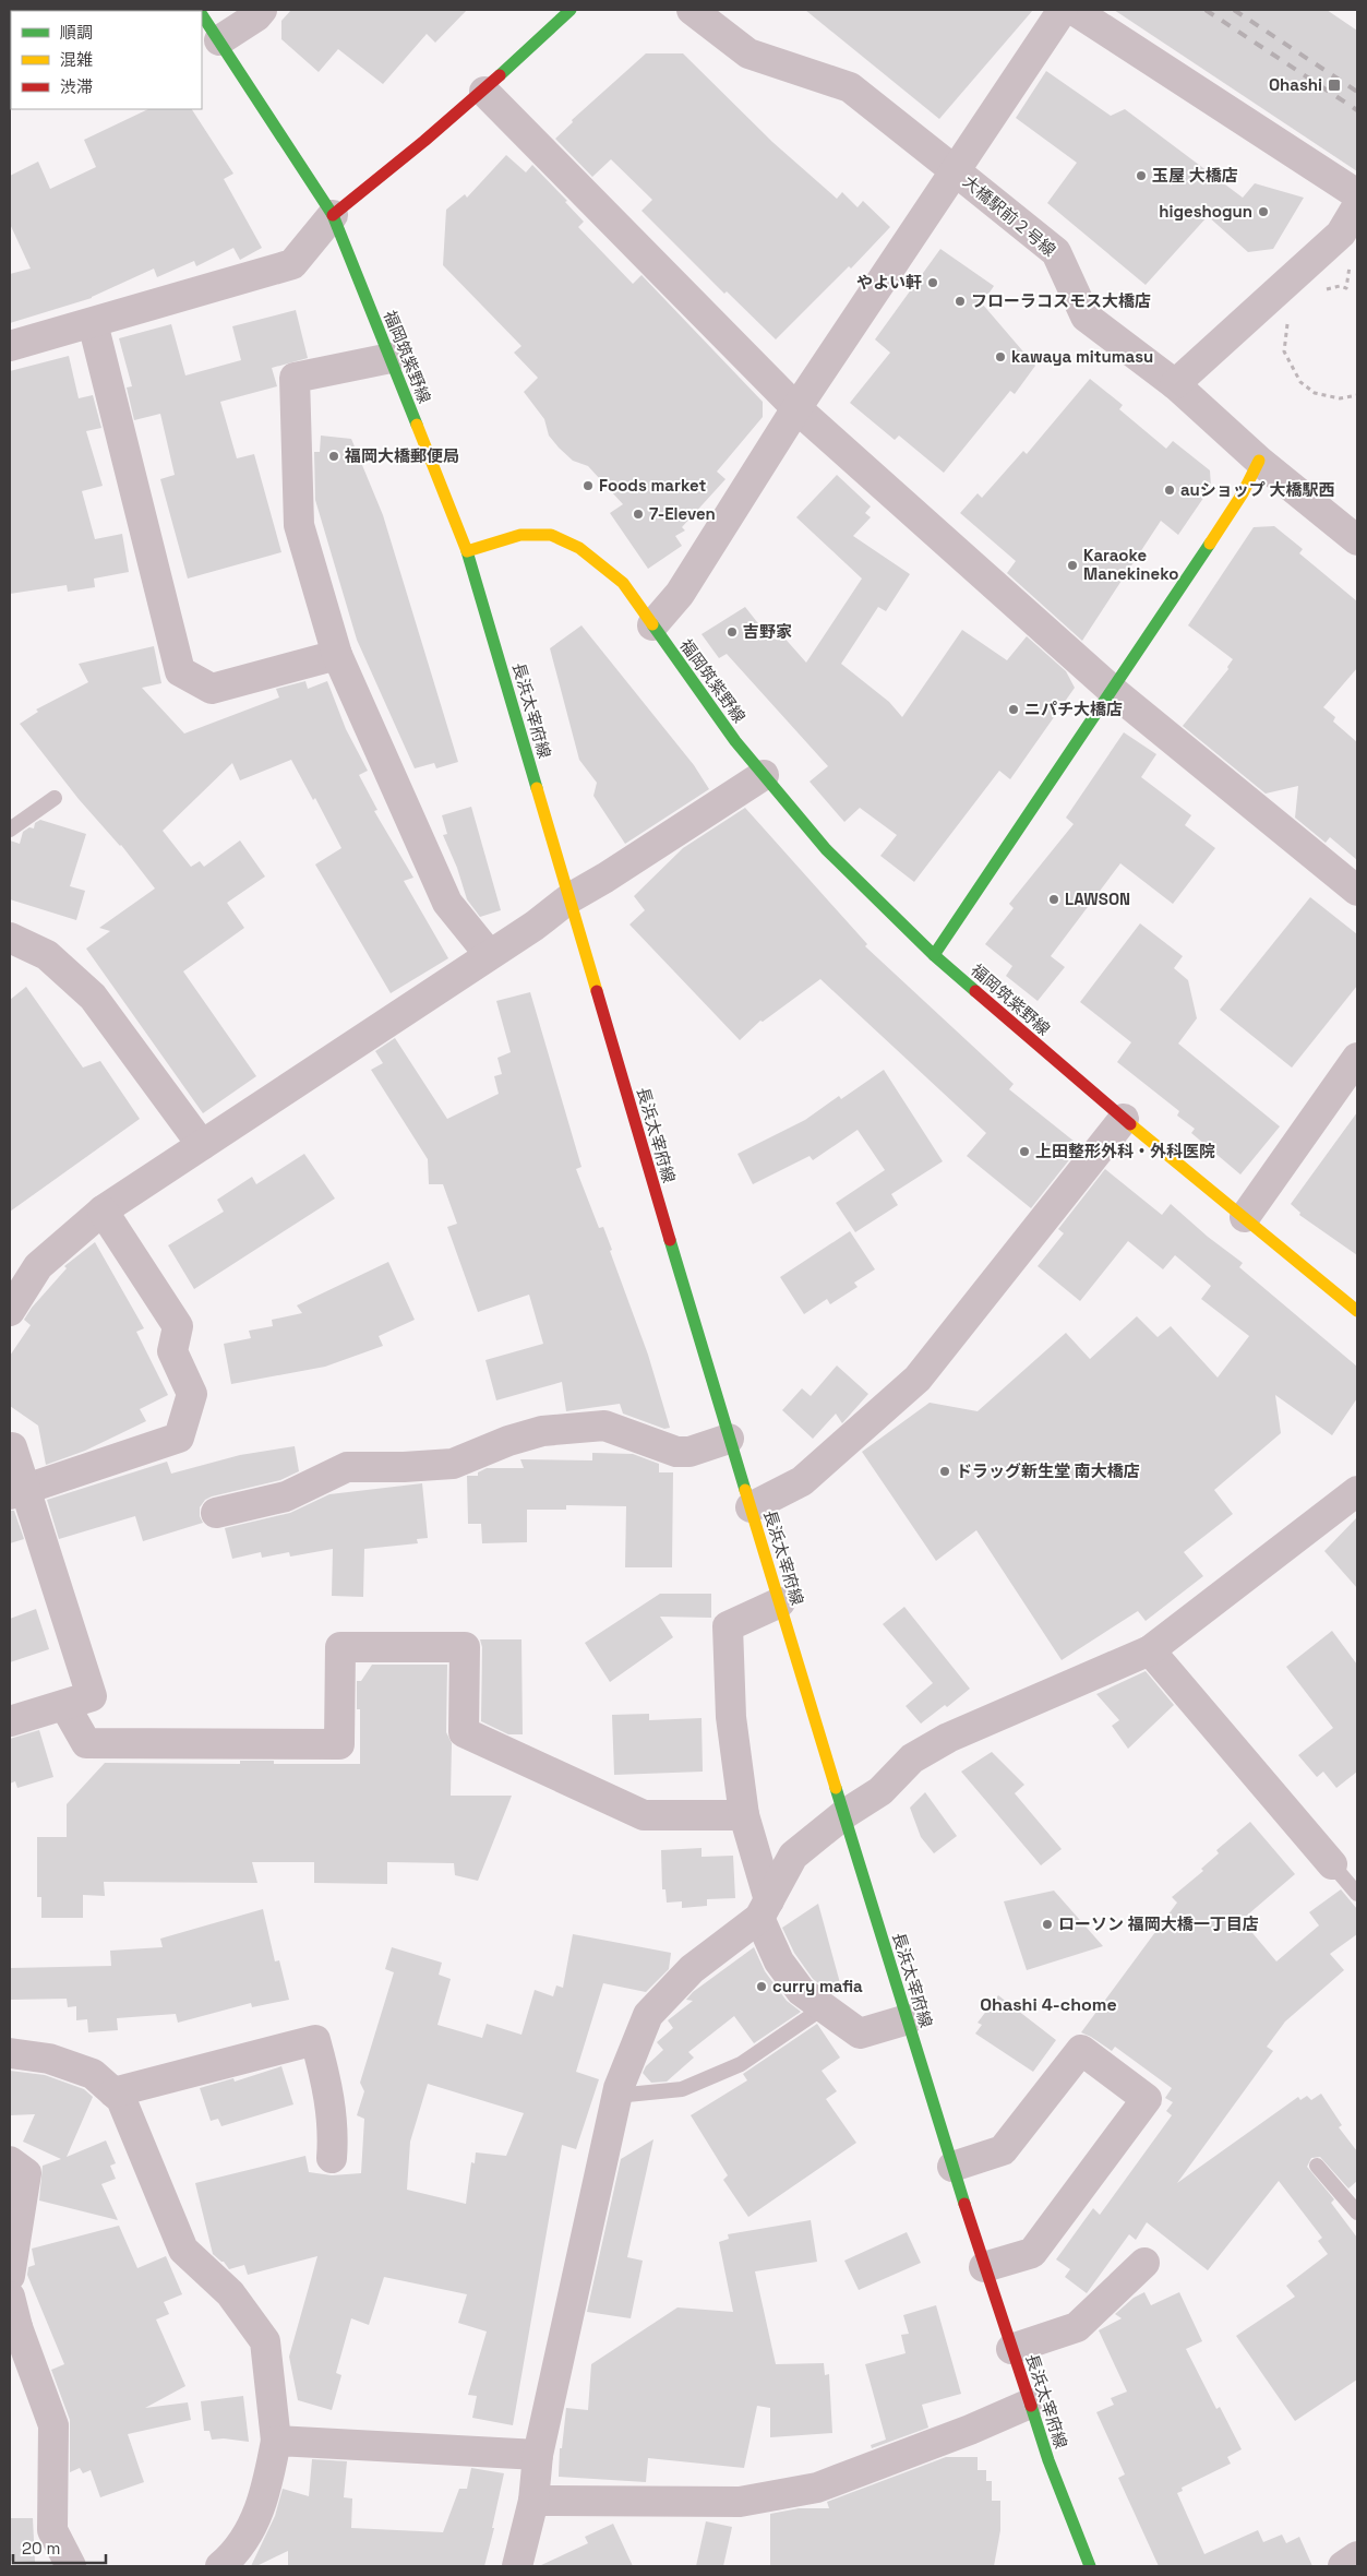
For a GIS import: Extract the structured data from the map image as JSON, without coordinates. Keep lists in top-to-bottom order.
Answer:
{
  "streets": {
    "street": ["大橋駅前２号線", "福岡筑紫野線", "長浜太宰府線"]
  },
  "crossings": [
    ["福岡筑紫野線", "長浜太宰府線"]
  ],
  "districts": ["Ohashi 4-chome"],
  "places": {
    "transit": ["Ohashi"],
    "other": [
      "玉屋 大橋店",
      "higeshogun",
      "やよい軒",
      "フローラコスモス大橋店",
      "kawaya mitumasu",
      "福岡大橋郵便局",
      "Foods market",
      "auショップ 大橋駅西",
      "7-Eleven",
      "Karaoke Manekineko",
      "吉野家",
      "ニパチ大橋店",
      "LAWSON",
      "上田整形外科・外科医院",
      "ドラッグ新生堂 南大橋店",
      "ローソン 福岡大橋一丁目店",
      "curry mafia"
    ]
  },
  "legend": ["順調", "混雑", "渋滞"],
  "scale_bar": "20 m"
}
